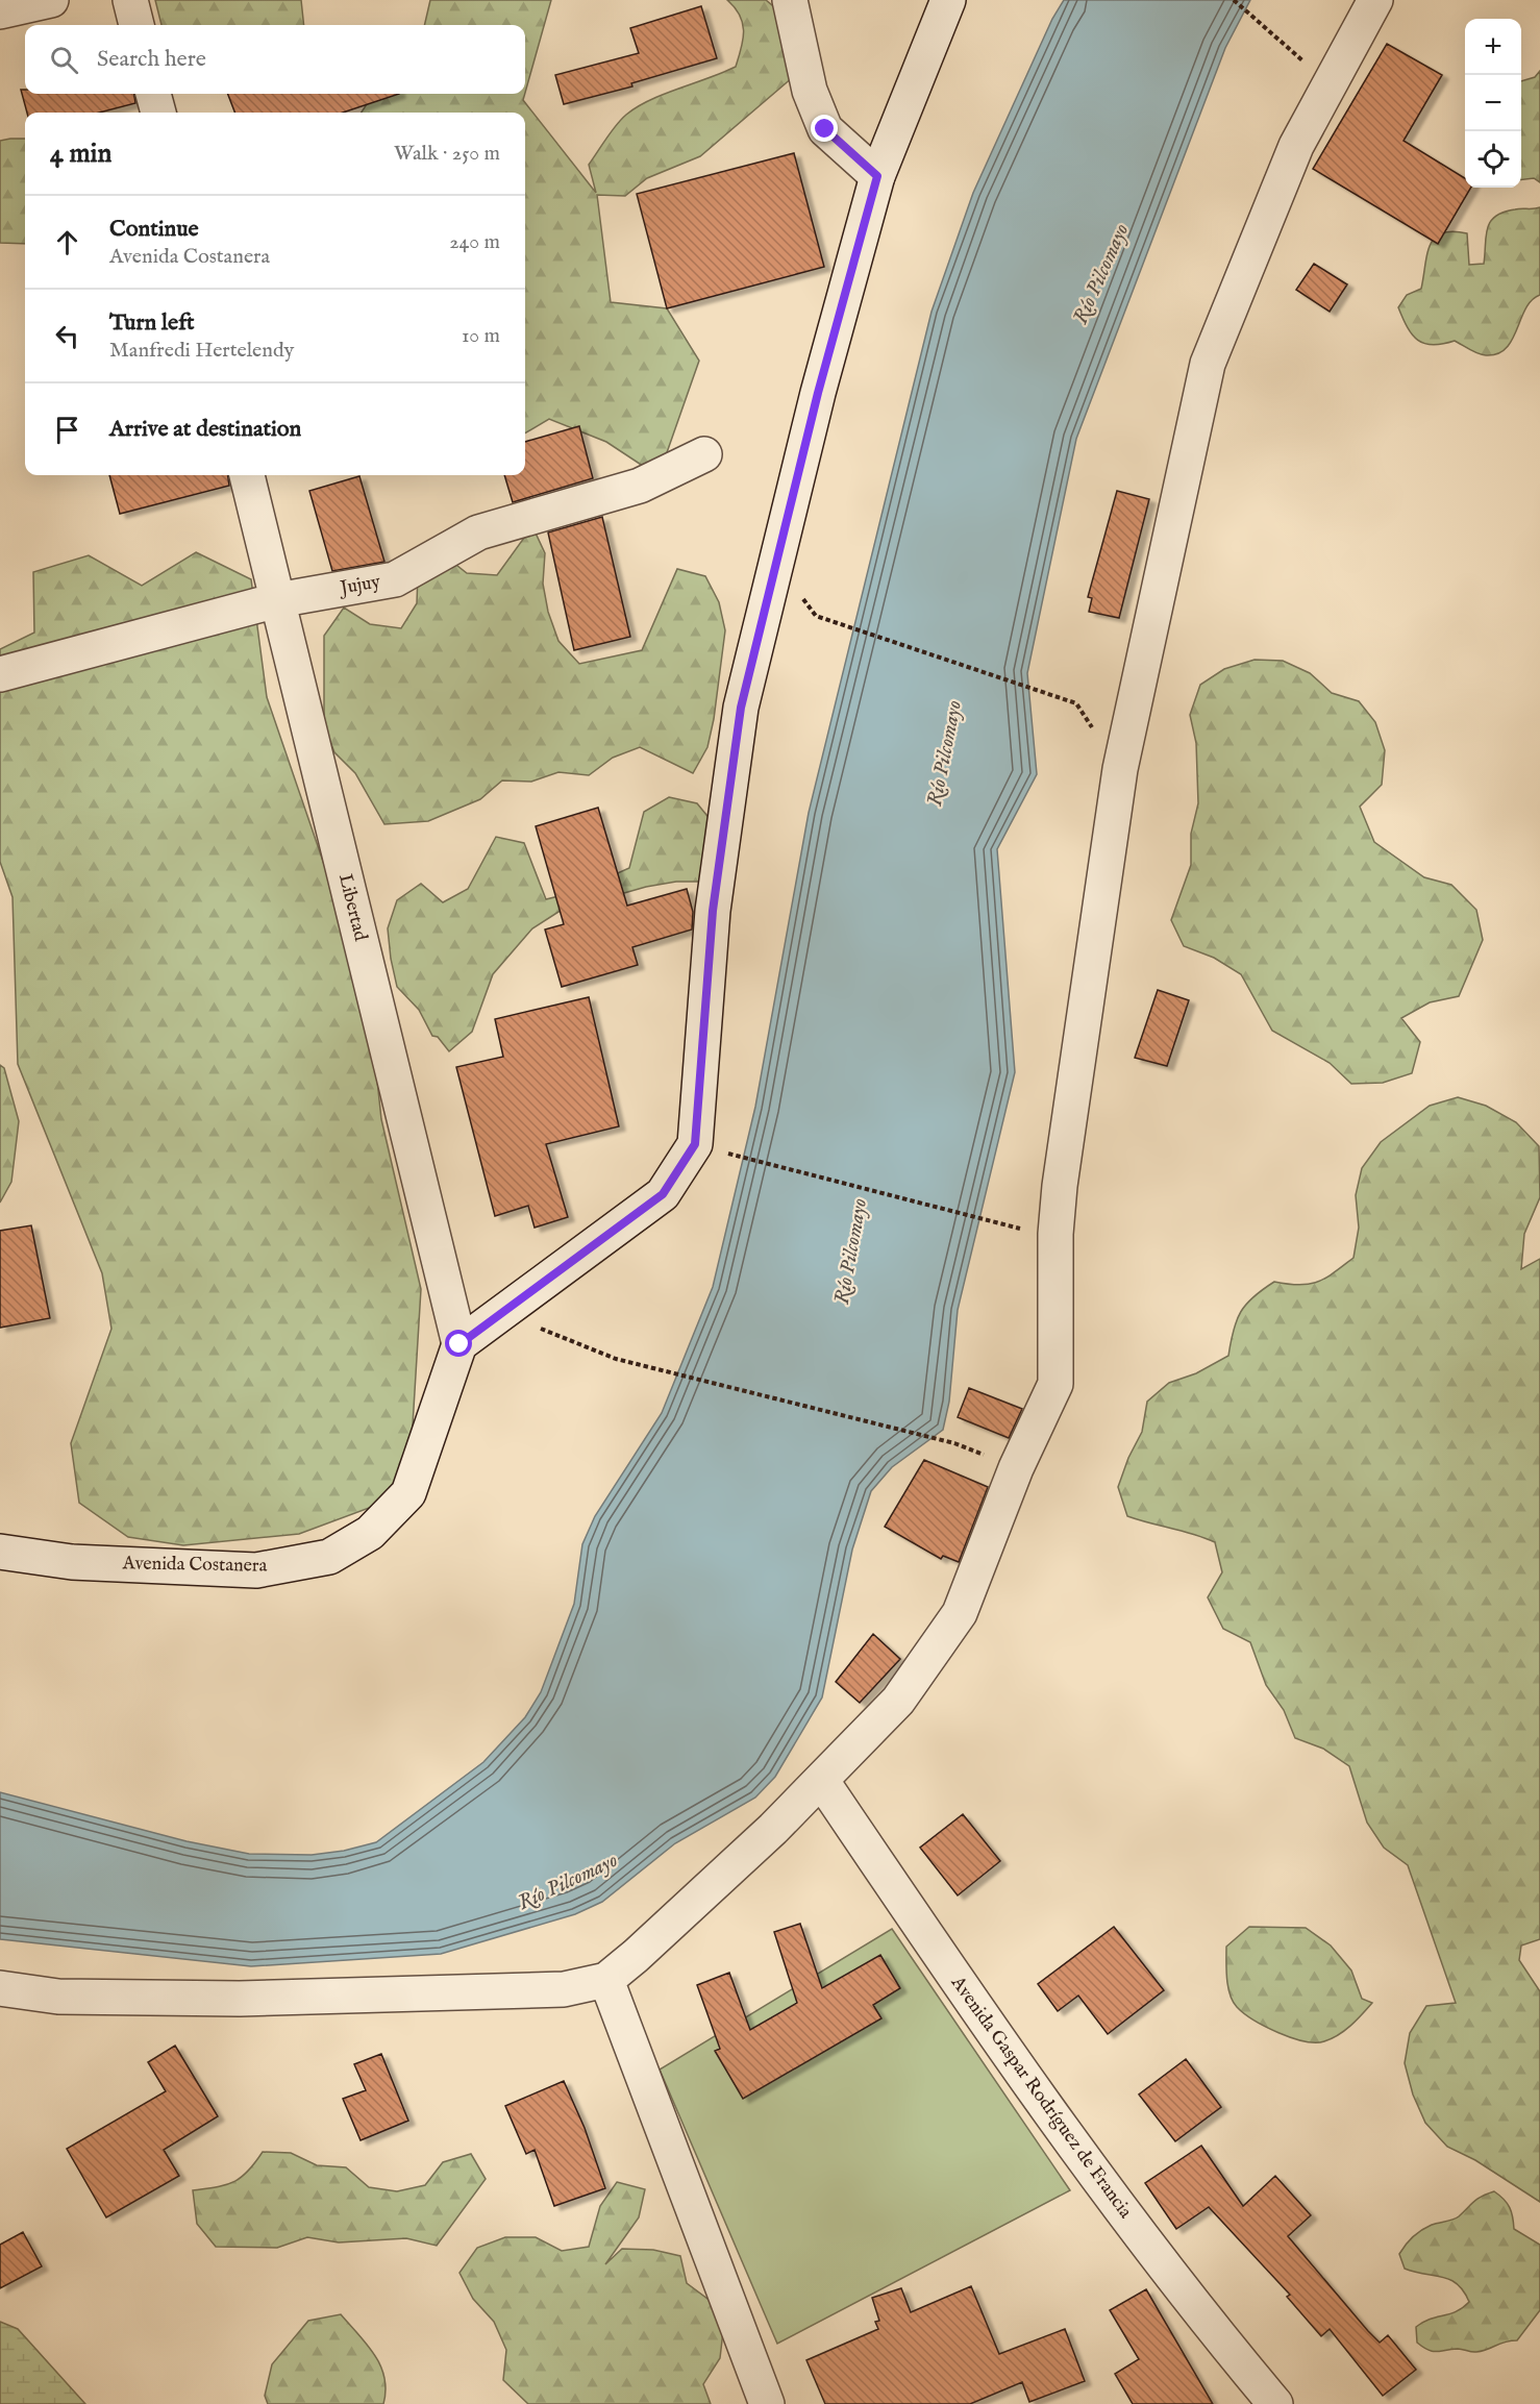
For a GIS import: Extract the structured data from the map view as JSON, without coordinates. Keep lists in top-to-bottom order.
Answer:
{
  "streets": {
    "street": [
      "Jujuy",
      "Libertad",
      "Avenida Costanera",
      "Avenida Gaspar Rodríguez de Francia"
    ]
  },
  "crossings": [
    ["Jujuy", "Libertad"],
    ["Libertad", "Avenida Costanera"]
  ],
  "water": ["Río Pilcomayo"],
  "page": {
    "map_buttons": ["+", "−"],
    "search": "Search here",
    "heading": ["4 min", "Walk · 250 m"],
    "list": [
      ["Continue", "Avenida Costanera", "240 m"],
      ["Turn left", "Manfredi Hertelendy", "10 m"],
      "Arrive at destination"
    ]
  }
}
